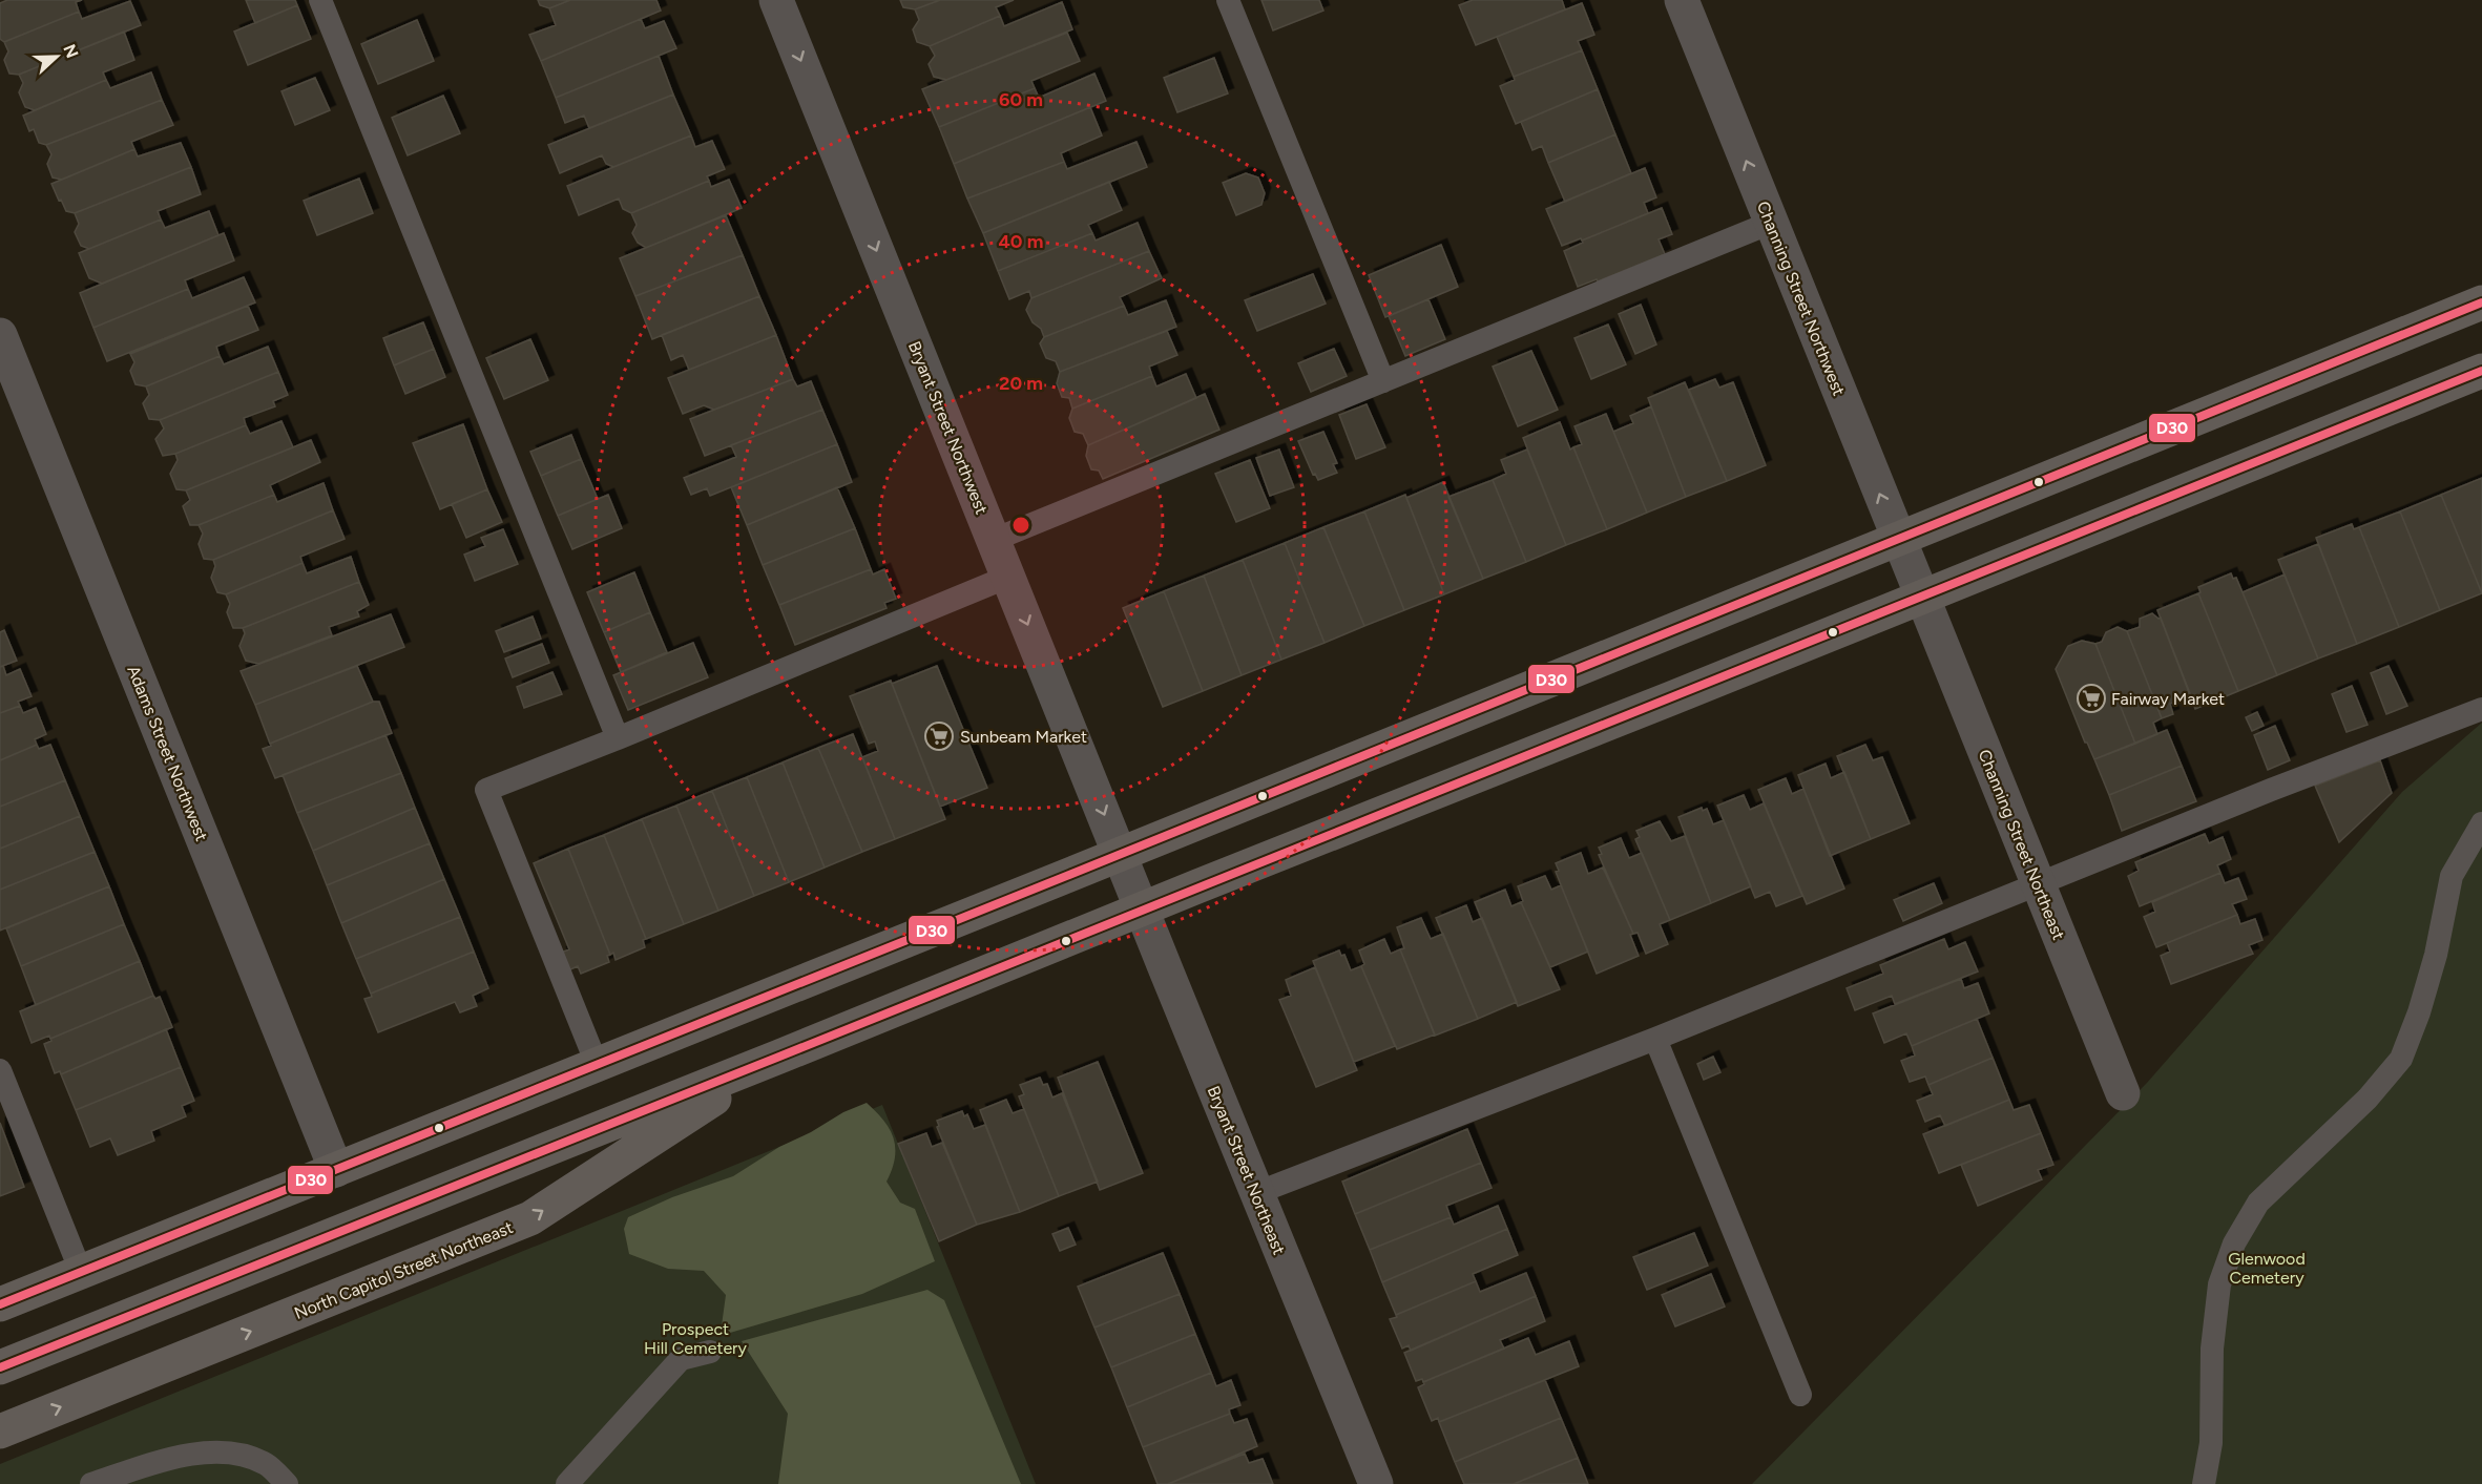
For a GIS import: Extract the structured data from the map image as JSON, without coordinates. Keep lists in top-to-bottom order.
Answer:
{
  "streets": {
    "main road": ["North Capitol Street Northeast"],
    "street": [
      "Channing Street Northwest",
      "Bryant Street Northwest",
      "Adams Street Northwest",
      "Channing Street Northeast",
      "Bryant Street Northeast"
    ]
  },
  "crossings": [
    ["Channing Street Northwest", "Channing Street Northeast"],
    ["Channing Street Northwest", "North Capitol Street Northeast"],
    ["Bryant Street Northwest", "Bryant Street Northeast"],
    ["Channing Street Northeast", "North Capitol Street Northeast"],
    ["Bryant Street Northeast", "North Capitol Street Northeast"]
  ],
  "one_way": ["Channing Street Northwest", "Bryant Street Northwest"],
  "parks": ["Glenwood Cemetery", "Prospect Hill Cemetery"],
  "places": {
    "supermarket": ["Fairway Market", "Sunbeam Market"]
  },
  "lines": ["transit line D30"],
  "north": "right",
  "rings": ["60 m", "40 m", "20 m"]
}
